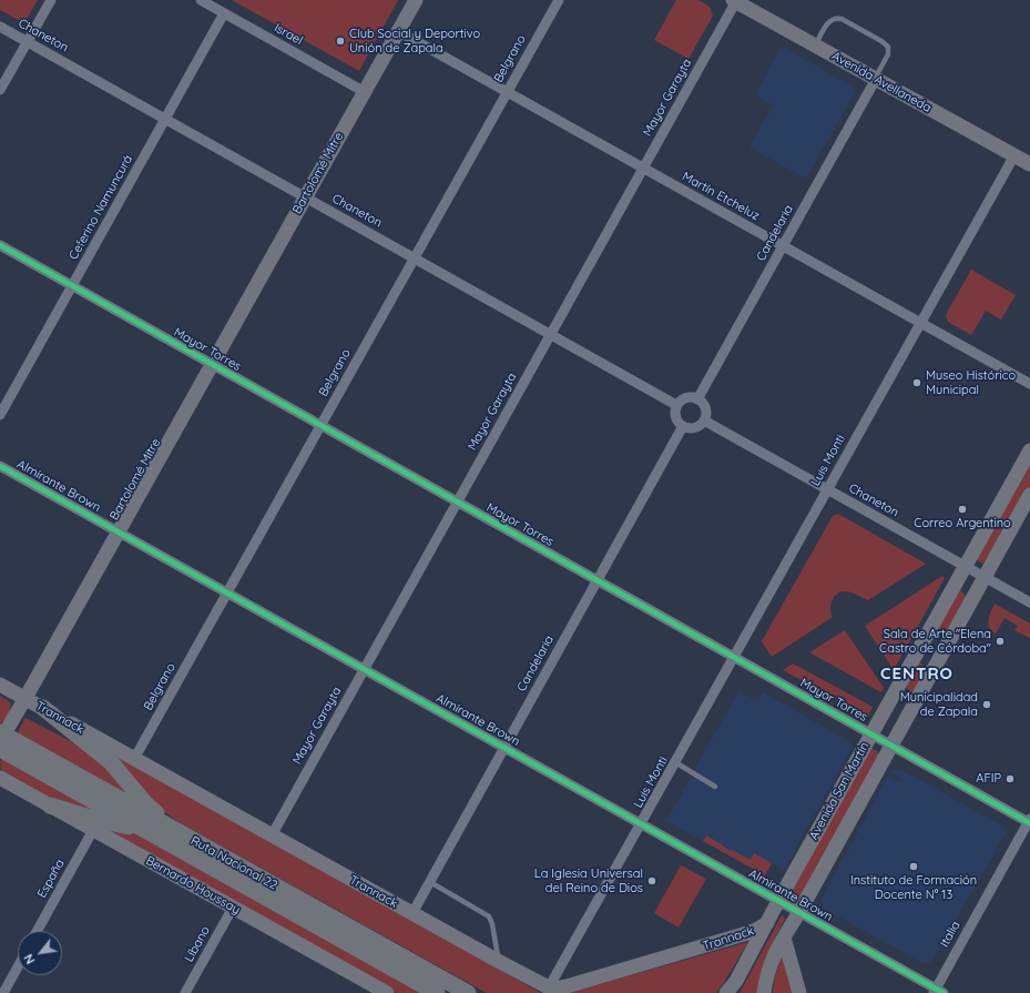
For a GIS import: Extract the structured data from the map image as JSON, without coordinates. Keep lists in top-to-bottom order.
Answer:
{
  "streets": {
    "main road": [
      "Avenida Avellaneda",
      "Bartolomé Mitre",
      "Trannack",
      "Avenida San Martín",
      "Ruta Nacional 22",
      "Bernardo Houssay"
    ],
    "street": [
      "Israel",
      "Chaneton",
      "Belgrano",
      "Mayor Garayta",
      "Martín Etcheluz",
      "Ceferino Namuncurá",
      "Candelaria",
      "Mayor Torres",
      "Luis Monti",
      "Almirante Brown",
      "España",
      "Italia",
      "Líbano"
    ]
  },
  "crossings": [
    ["Israel", "Bartolomé Mitre"],
    ["Israel", "Ceferino Namuncurá"],
    ["Chaneton", "Belgrano"],
    ["Chaneton", "Mayor Garayta"],
    ["Chaneton", "Bartolomé Mitre"],
    ["Chaneton", "Ceferino Namuncurá"],
    ["Chaneton", "Candelaria"],
    ["Chaneton", "Luis Monti"],
    ["Chaneton", "Avenida San Martín"],
    ["Belgrano", "Martín Etcheluz"],
    ["Belgrano", "Mayor Torres"],
    ["Belgrano", "Almirante Brown"],
    ["Belgrano", "Trannack"],
    ["Avenida Avellaneda", "Mayor Garayta"],
    ["Avenida Avellaneda", "Candelaria"],
    ["Avenida Avellaneda", "Luis Monti"],
    ["Mayor Garayta", "Martín Etcheluz"],
    ["Mayor Garayta", "Mayor Torres"],
    ["Mayor Garayta", "Almirante Brown"],
    ["Mayor Garayta", "Trannack"],
    ["Bartolomé Mitre", "Martín Etcheluz"],
    ["Bartolomé Mitre", "Mayor Torres"],
    ["Bartolomé Mitre", "Almirante Brown"],
    ["Bartolomé Mitre", "Trannack"],
    ["Bartolomé Mitre", "Ruta Nacional 22"],
    ["Martín Etcheluz", "Candelaria"],
    ["Martín Etcheluz", "Luis Monti"],
    ["Ceferino Namuncurá", "Mayor Torres"],
    ["Candelaria", "Mayor Torres"],
    ["Candelaria", "Almirante Brown"],
    ["Candelaria", "Trannack"],
    ["Mayor Torres", "Luis Monti"],
    ["Mayor Torres", "Avenida San Martín"],
    ["Mayor Torres", "Italia"],
    ["Luis Monti", "Almirante Brown"],
    ["Luis Monti", "Trannack"],
    ["Almirante Brown", "Avenida San Martín"],
    ["Almirante Brown", "Italia"],
    ["Trannack", "Avenida San Martín"],
    ["España", "Bernardo Houssay"],
    ["Bernardo Houssay", "Líbano"]
  ],
  "districts": ["CENTRO"],
  "places": [
    "Club Social y Deportivo Unión de Zapala",
    "Museo Histórico Municipal",
    "Correo Argentino",
    "Sala de Arte \"Elena Castro de Córdoba\"",
    "Municipalidad de Zapala",
    "AFIP",
    "Instituto de Formación Docente N° 13",
    "La Iglesia Universal del Reino de Dios"
  ],
  "north": "bottom left"
}
